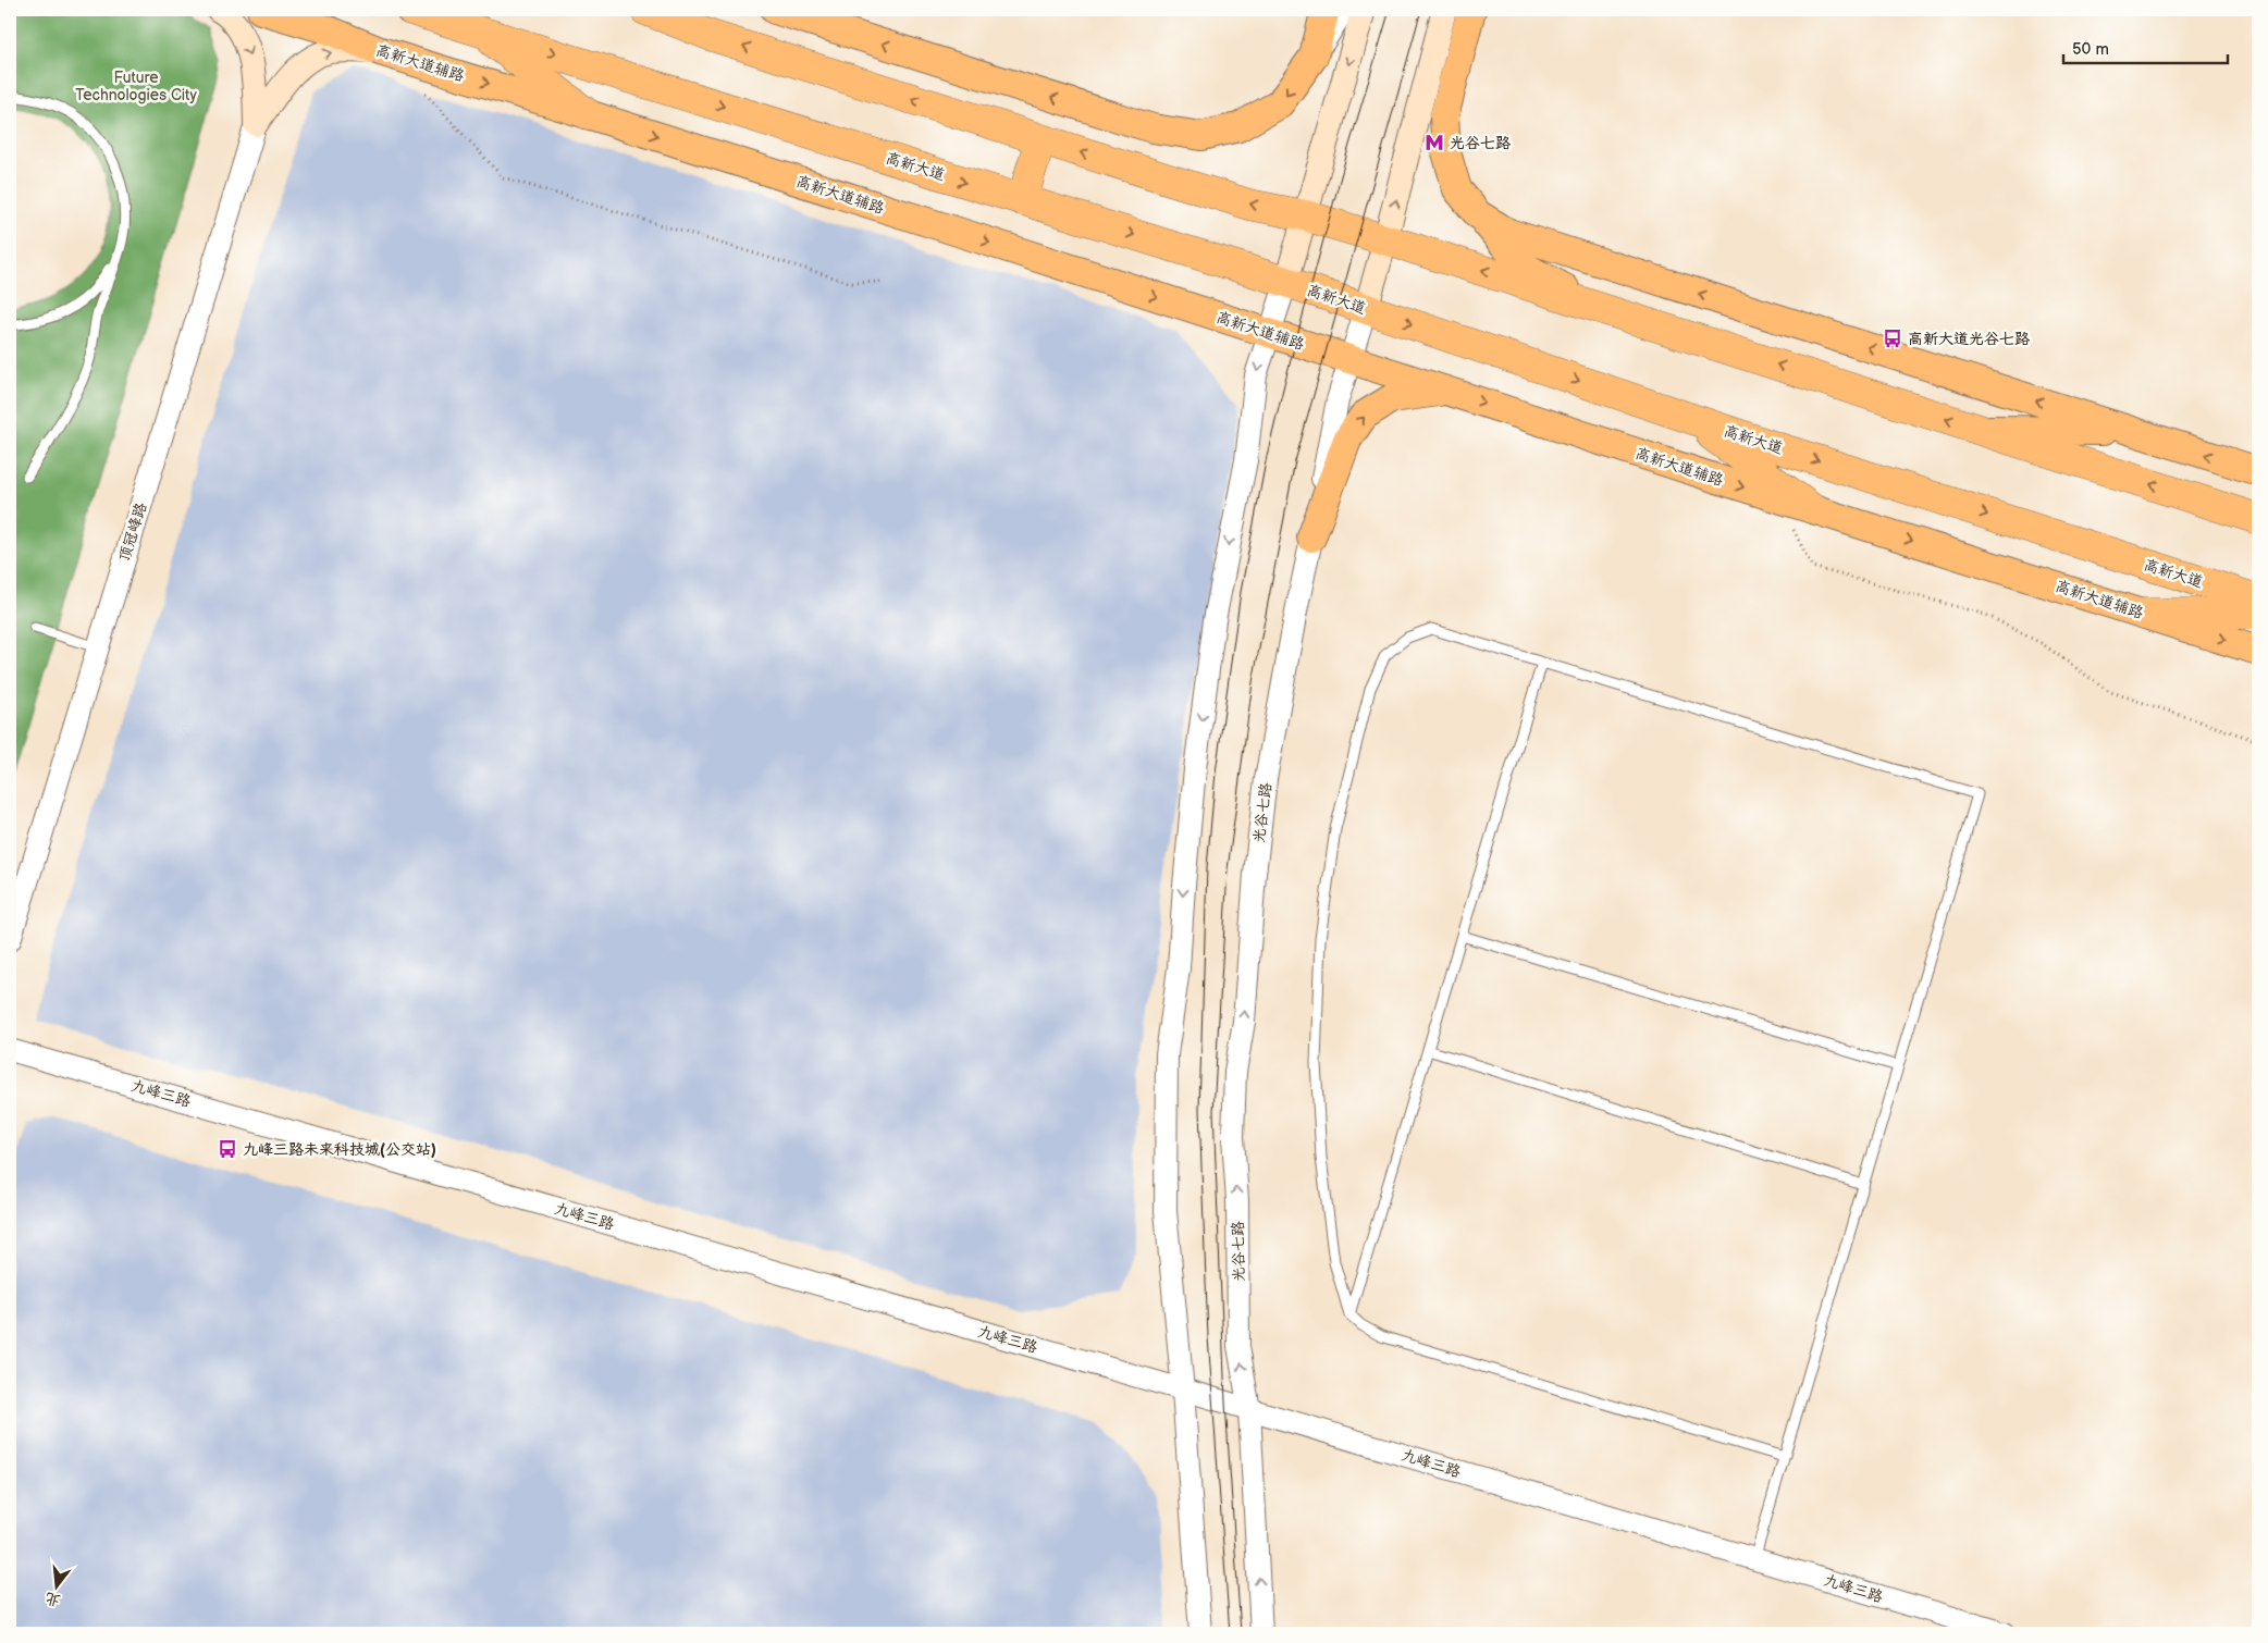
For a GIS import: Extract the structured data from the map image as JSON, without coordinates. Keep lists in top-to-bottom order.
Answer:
{
  "streets": {
    "highway": ["高新大道"],
    "main road": ["高新大道辅路", "光谷七路"],
    "street": ["顶冠峰路", "九峰三路"]
  },
  "crossings": [
    ["高新大道辅路", "光谷七路"],
    ["高新大道", "光谷七路"],
    ["光谷七路", "九峰三路"]
  ],
  "one_way": ["光谷七路"],
  "parks": ["Future Technologies City"],
  "places": {
    "metro station": ["光谷七路"],
    "bus stop": ["高新大道光谷七路", "九峰三路未来科技城(公交站)"]
  },
  "scale_bar": "50 m",
  "north": "bottom"
}
